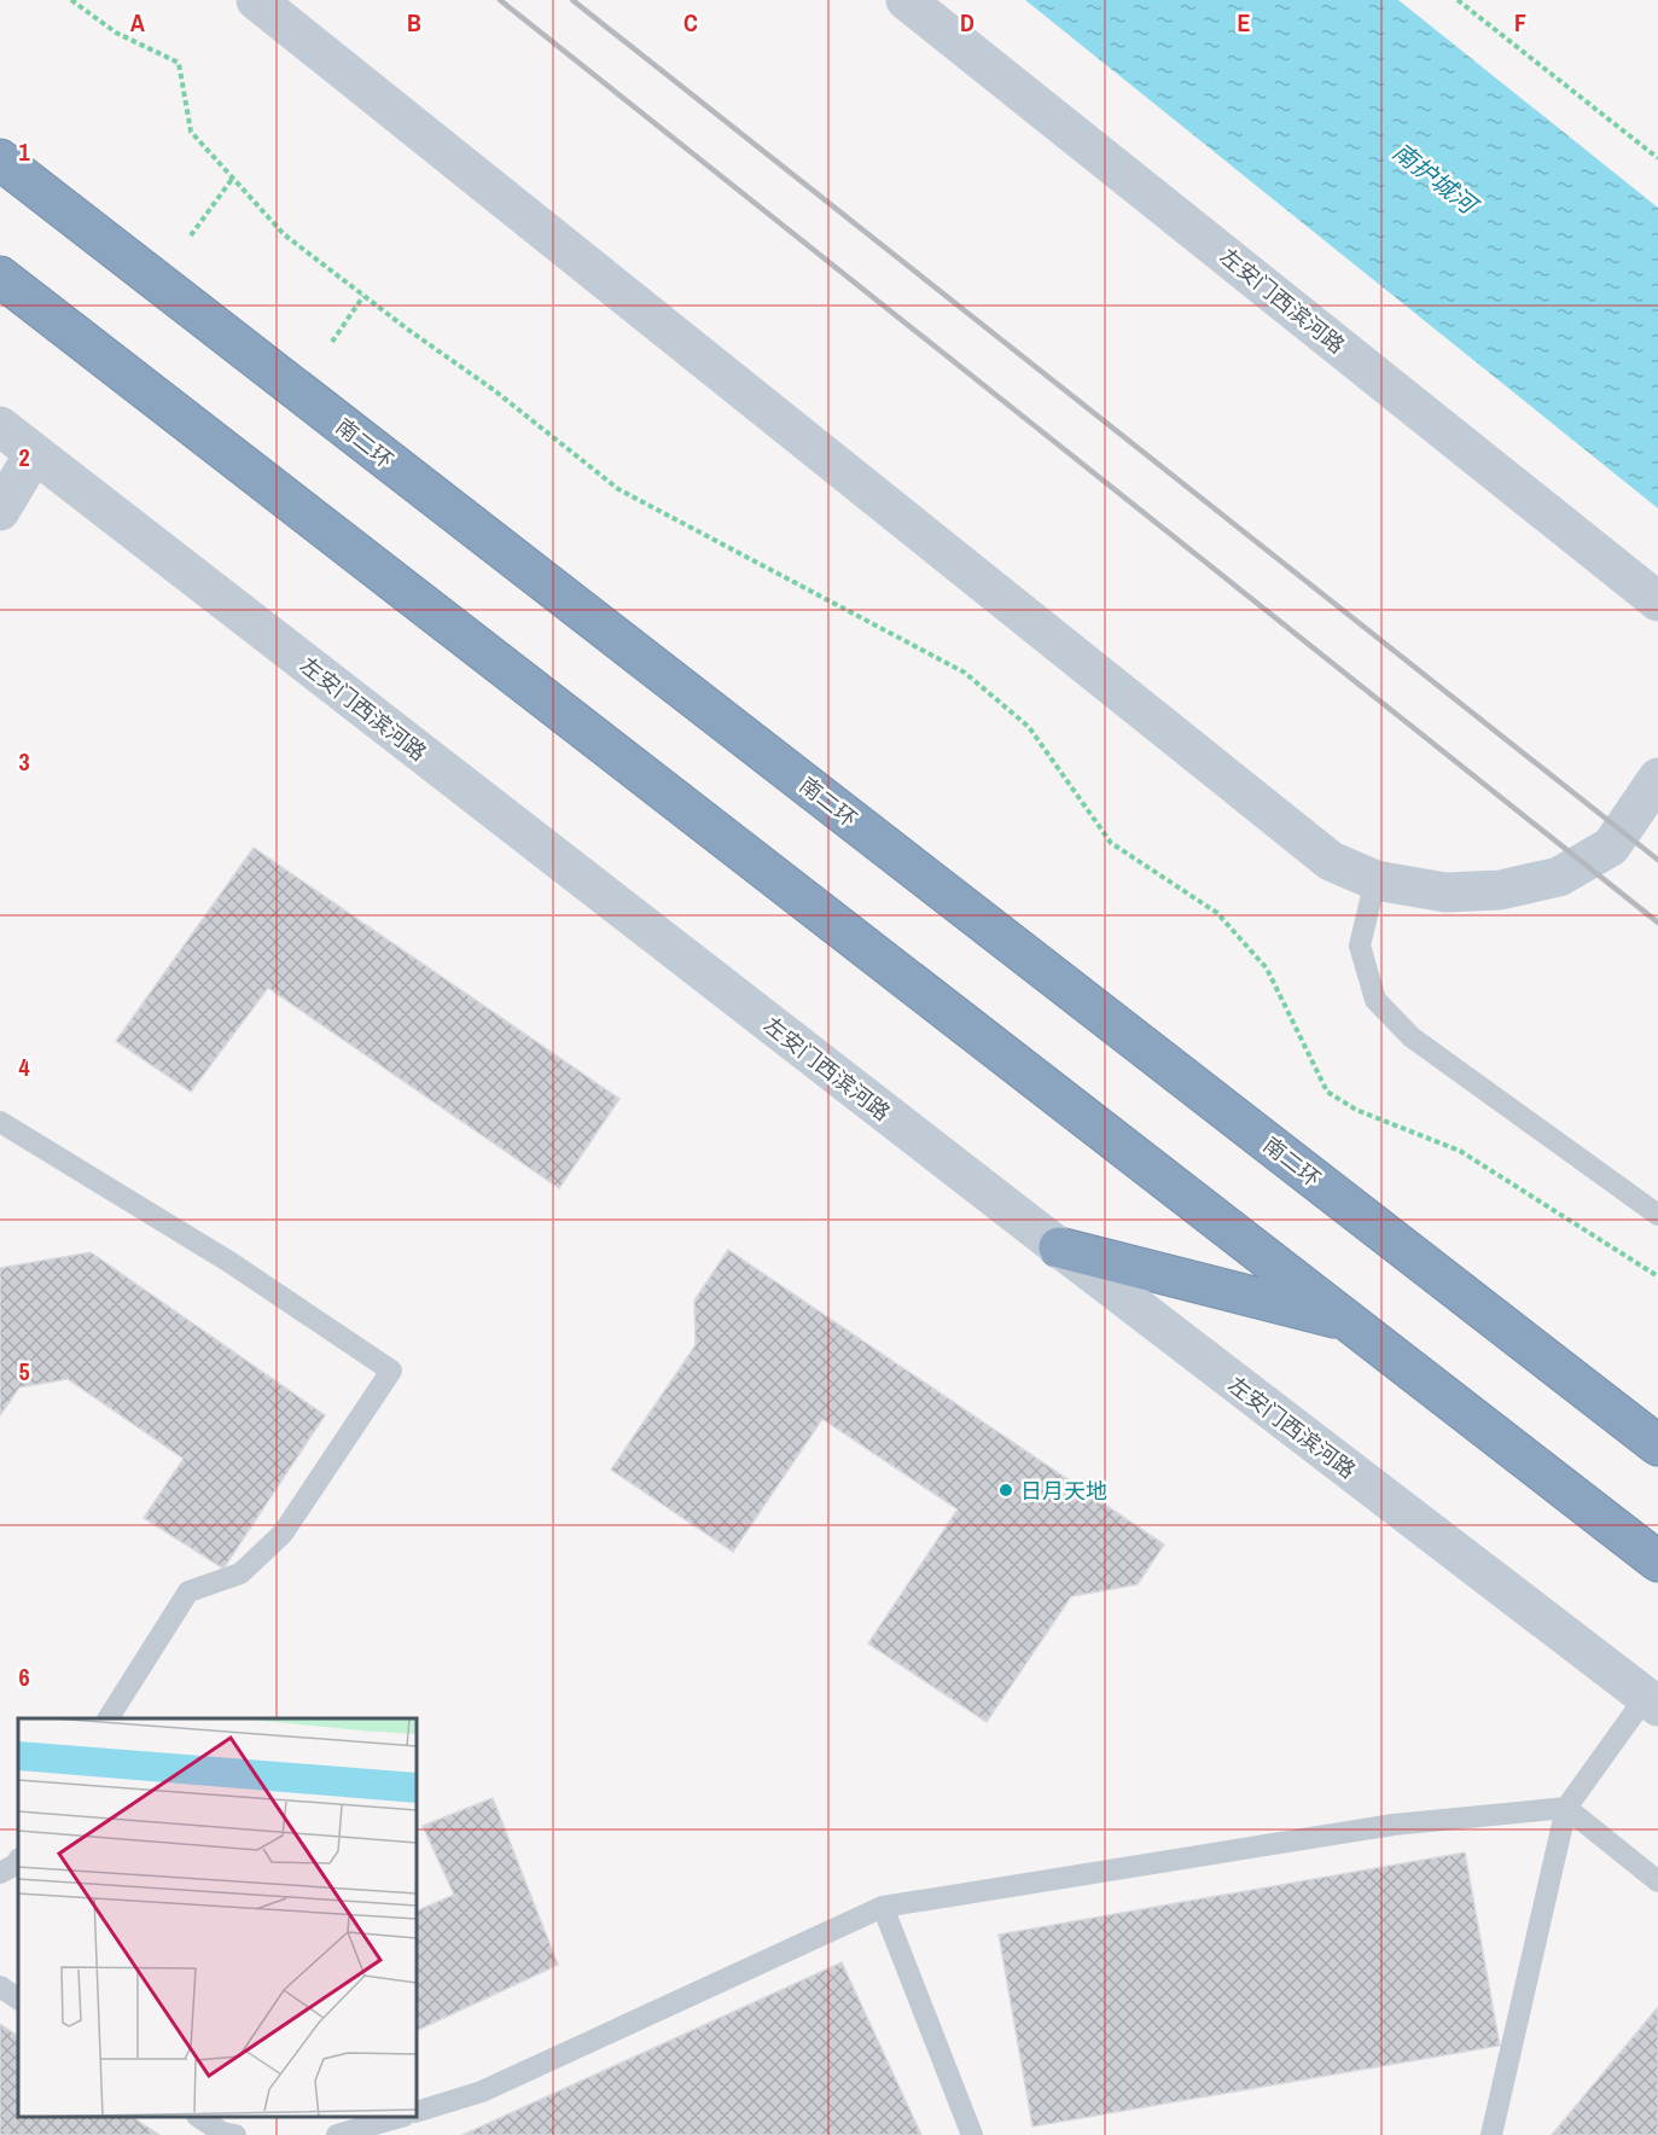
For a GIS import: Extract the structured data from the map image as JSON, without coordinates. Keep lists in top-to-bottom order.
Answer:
{
  "streets": {
    "highway": ["南二环"],
    "street": ["左安门西滨河路"]
  },
  "water": ["南护城河"],
  "places": ["日月天地"],
  "grid": {
    "columns": [
      "A",
      "B",
      "C",
      "D",
      "E",
      "F"
    ],
    "rows": [
      "1",
      "2",
      "3",
      "4",
      "5",
      "6"
    ]
  }
}
